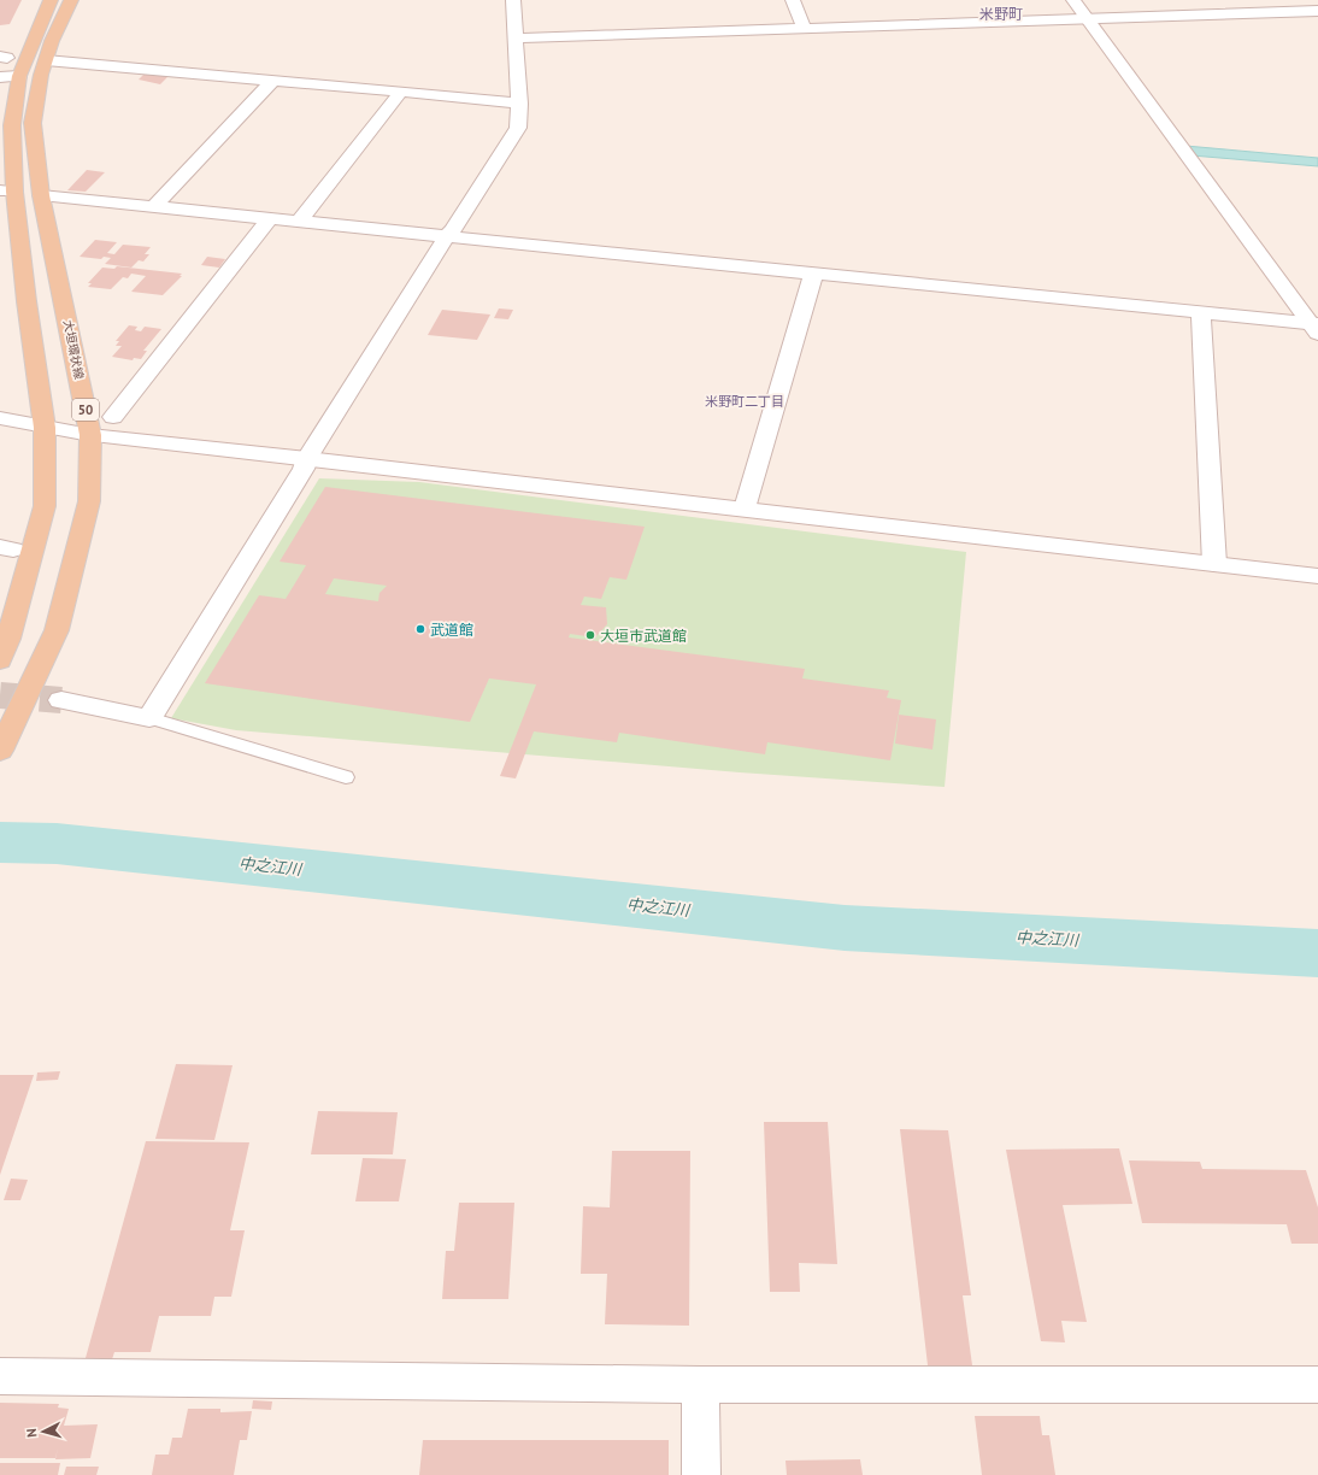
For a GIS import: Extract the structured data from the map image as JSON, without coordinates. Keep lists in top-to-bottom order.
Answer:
{
  "streets": {
    "main road": ["大垣環状線", "50"]
  },
  "districts": ["米野町", "米野町二丁目"],
  "water": ["中之江川"],
  "places": ["武道館", "大垣市武道館"],
  "north": "left"
}
